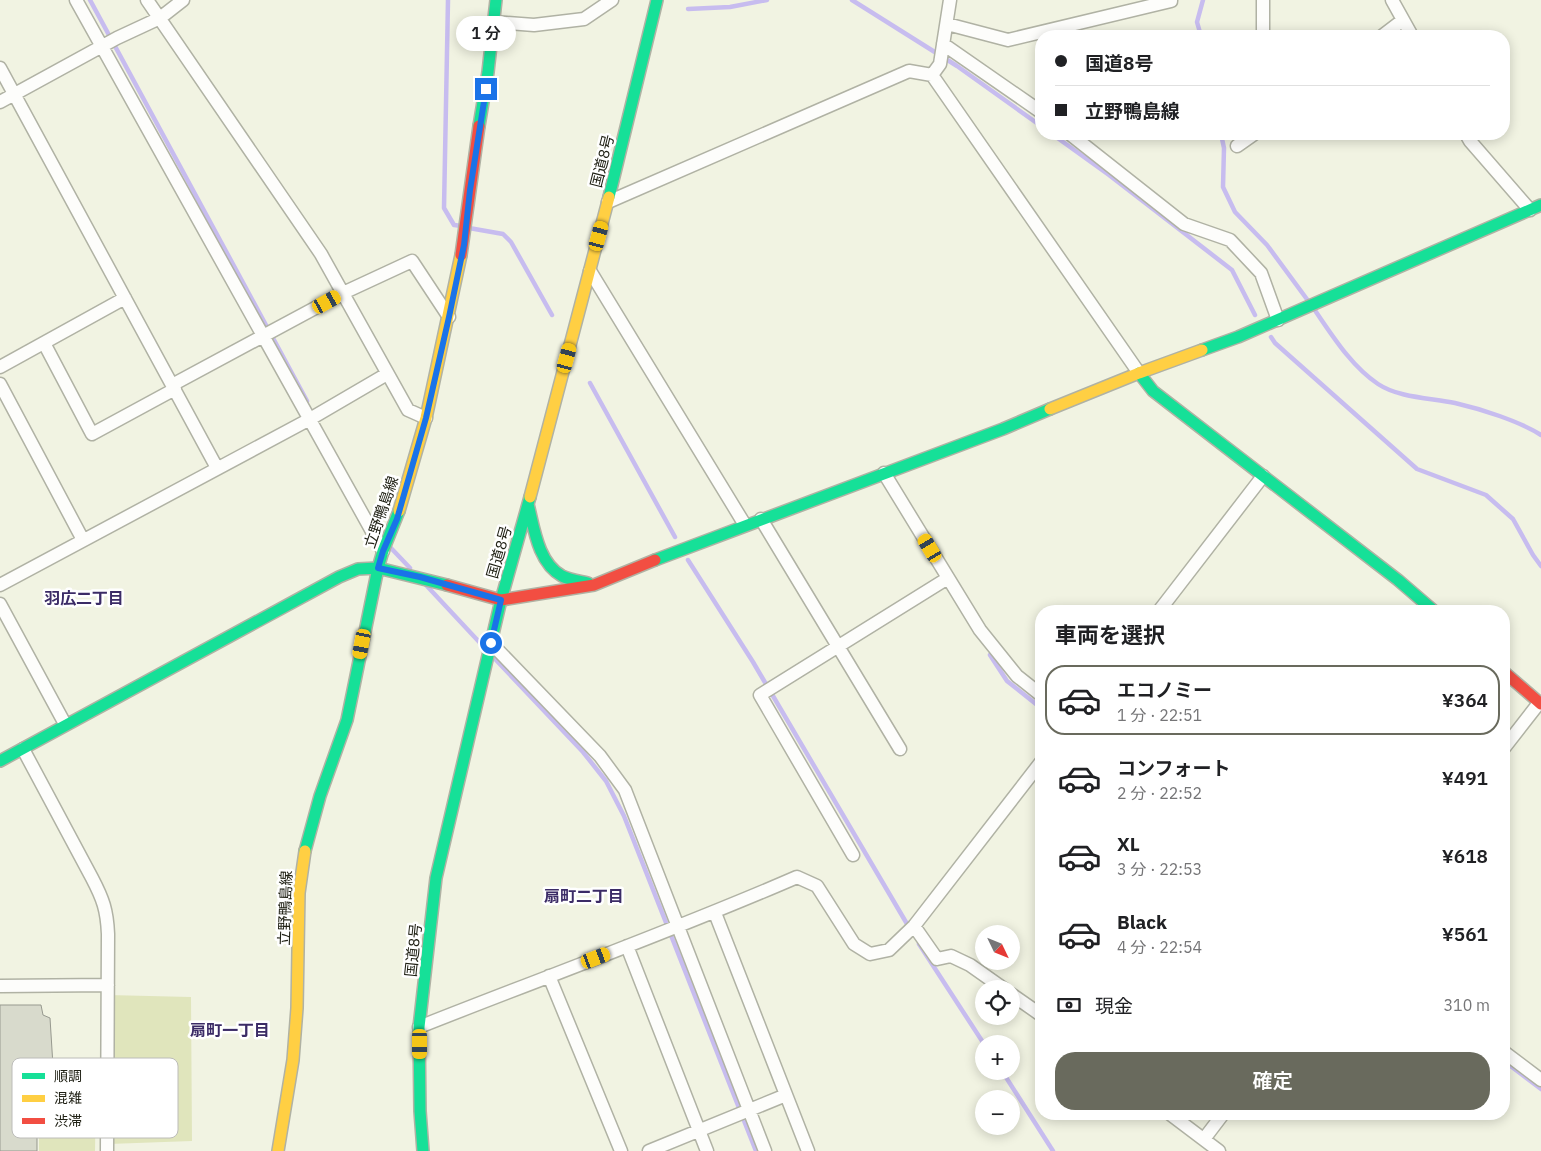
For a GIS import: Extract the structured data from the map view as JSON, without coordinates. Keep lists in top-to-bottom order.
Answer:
{
  "streets": {
    "main road": ["国道8号", "立野鴨島線"]
  },
  "districts": ["羽広二丁目", "扇町二丁目", "扇町一丁目"],
  "legend": ["順調", "混雑", "渋滞"],
  "north": "bottom right",
  "page": {
    "bubble": "1 分",
    "banner": ["国道8号", "立野鴨島線"],
    "heading": "車両を選択",
    "list": [
      {
        "name": "エコノミー",
        "note": "1 分 · 22:51",
        "value": "¥364"
      },
      {
        "name": "コンフォート",
        "note": "2 分 · 22:52",
        "value": "¥491"
      },
      {
        "name": "XL",
        "note": "3 分 · 22:53",
        "value": "¥618"
      },
      {
        "name": "Black",
        "note": "4 分 · 22:54",
        "value": "¥561"
      }
    ],
    "map_buttons": ["+", "−"],
    "pay": ["現金", "310 m"],
    "buttons": "確定"
  }
}
